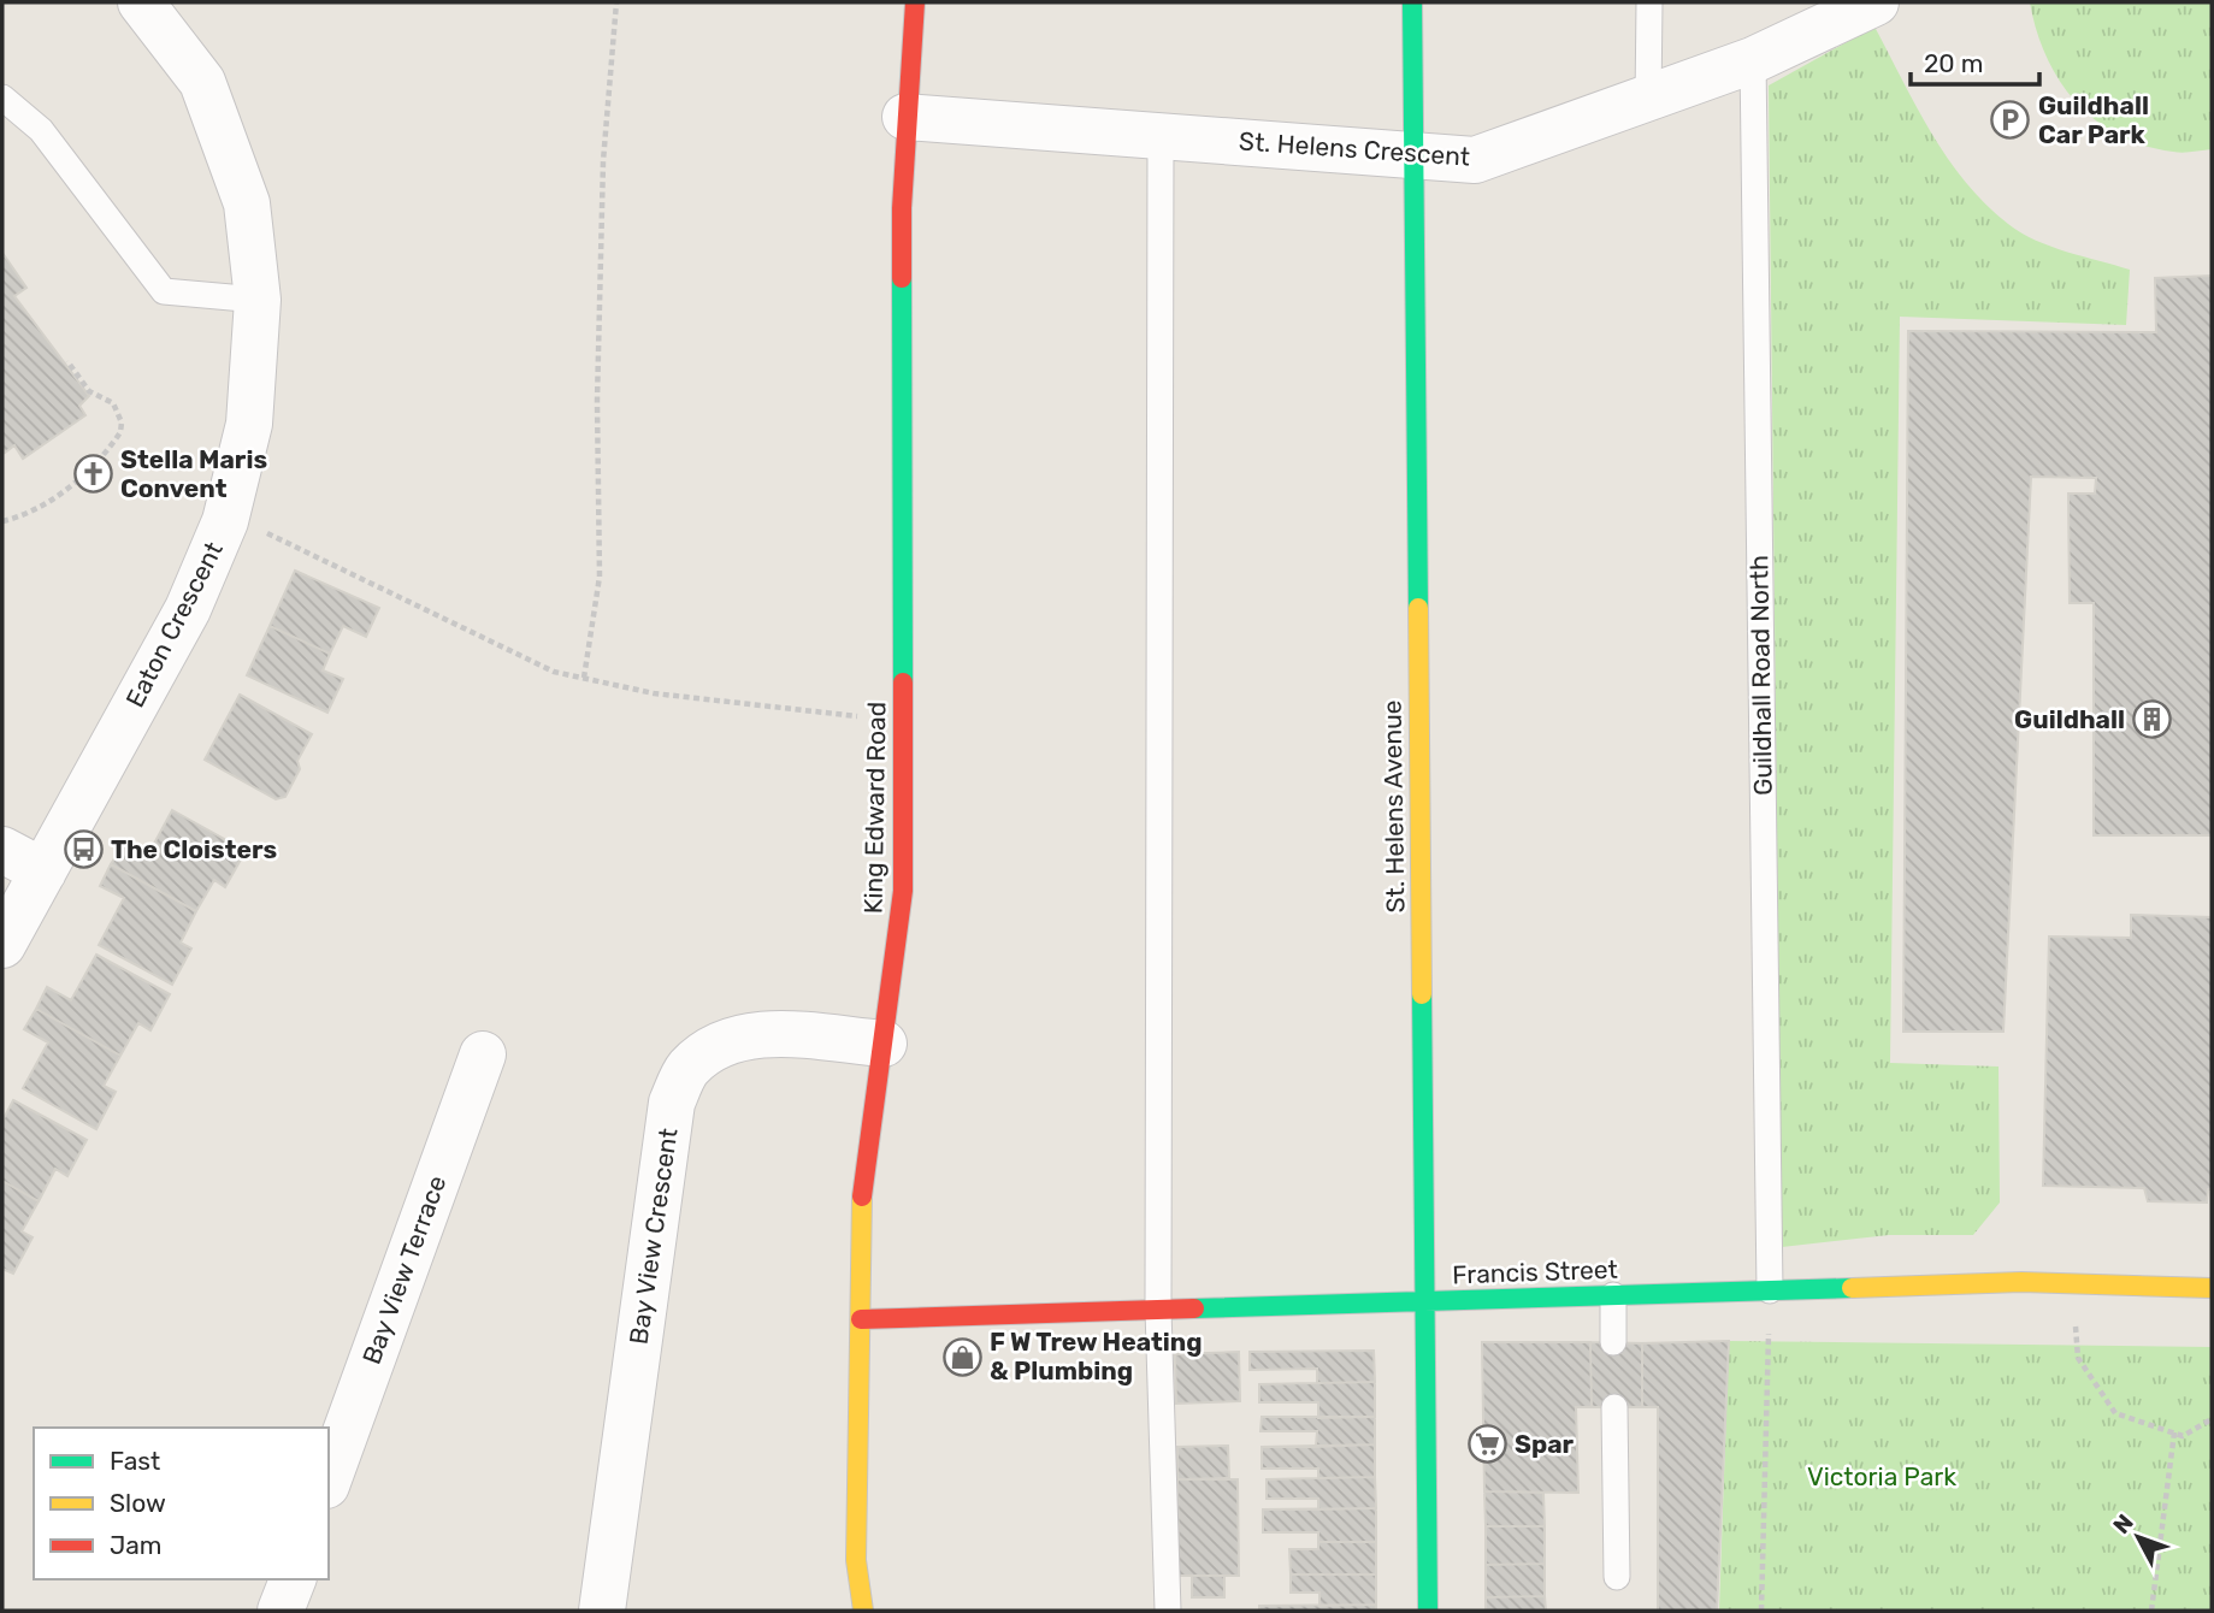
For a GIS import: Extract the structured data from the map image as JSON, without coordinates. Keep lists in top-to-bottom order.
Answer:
{
  "streets": {
    "street": [
      "St. Helens Crescent",
      "Eaton Crescent",
      "St. Helens Avenue",
      "King Edward Road",
      "Bay View Crescent",
      "Bay View Terrace",
      "Francis Street"
    ],
    "lane": ["Guildhall Road North"]
  },
  "crossings": [
    ["St. Helens Crescent", "Guildhall Road North"],
    ["St. Helens Crescent", "St. Helens Avenue"],
    ["St. Helens Crescent", "King Edward Road"],
    ["Guildhall Road North", "Francis Street"],
    ["St. Helens Avenue", "Francis Street"],
    ["King Edward Road", "Bay View Crescent"],
    ["King Edward Road", "Francis Street"]
  ],
  "parks": ["Victoria Park"],
  "places": {
    "parking": ["Guildhall Car Park"],
    "church": ["Stella Maris Convent"],
    "building": ["Guildhall"],
    "bus stop": ["The Cloisters"],
    "shop": ["F W Trew Heating & Plumbing"],
    "supermarket": ["Spar"]
  },
  "legend": ["Fast", "Slow", "Jam"],
  "scale_bar": "20 m",
  "north": "top left"
}
